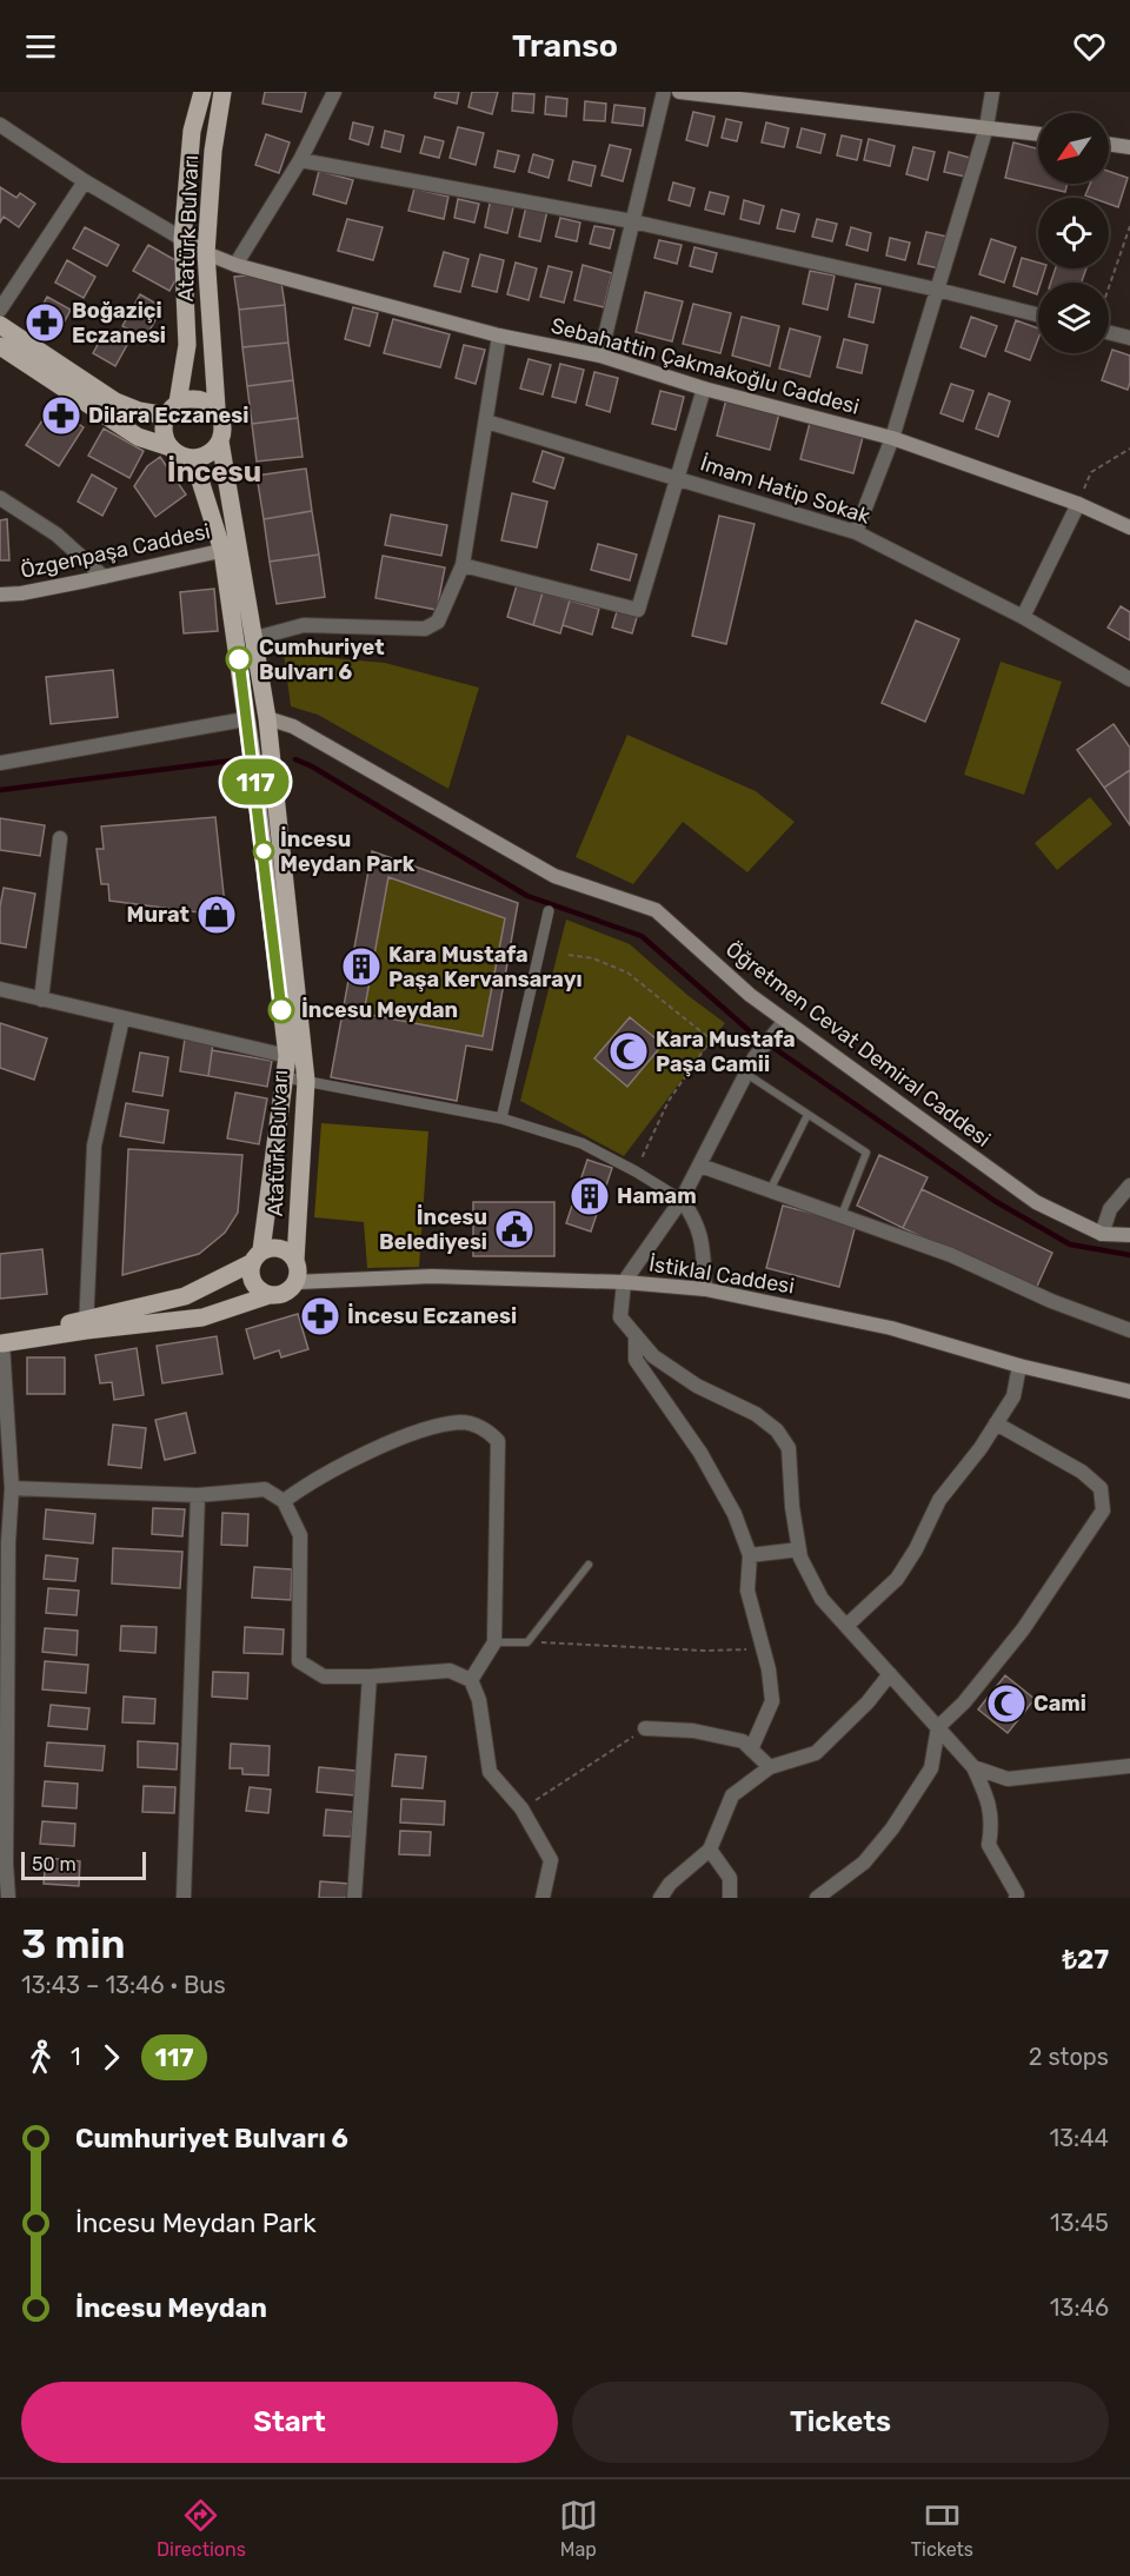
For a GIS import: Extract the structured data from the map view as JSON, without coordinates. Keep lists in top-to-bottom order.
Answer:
{
  "streets": {
    "main road": [
      "Atatürk Bulvarı",
      "Sebahattin Çakmakoğlu Caddesi",
      "Özgenpaşa Caddesi",
      "Öğretmen Cevat Demiral Caddesi",
      "İstiklal Caddesi"
    ],
    "street": ["İmam Hatip Sokak"]
  },
  "crossings": [
    ["Atatürk Bulvarı", "Sebahattin Çakmakoğlu Caddesi"],
    ["Atatürk Bulvarı", "Özgenpaşa Caddesi"],
    ["Atatürk Bulvarı", "Öğretmen Cevat Demiral Caddesi"],
    ["Atatürk Bulvarı", "İstiklal Caddesi"]
  ],
  "districts": ["İncesu"],
  "places": {
    "pharmacy": ["Boğaziçi Eczanesi", "Dilara Eczanesi", "İncesu Eczanesi"],
    "other": ["Cumhuriyet Bulvarı 6", "İncesu Meydan Park", "İncesu Meydan"],
    "shop": ["Murat"],
    "building": ["Kara Mustafa Paşa Kervansarayı", "Hamam"],
    "mosque": ["Kara Mustafa Paşa Camii", "Cami"],
    "public building": ["İncesu Belediyesi"]
  },
  "lines": ["bus line 117"],
  "scale_bar": "50 m",
  "north": "bottom left",
  "page": {
    "header": "Transo",
    "on_map": "117",
    "scale": "50 m",
    "heading": ["3 min", "13:43 – 13:46 · Bus", "₺27"],
    "legs": ["1", "117", "2 stops"],
    "list": [
      {
        "name": "Cumhuriyet Bulvarı 6",
        "value": "13:44"
      },
      {
        "name": "İncesu Meydan Park",
        "value": "13:45"
      },
      {
        "name": "İncesu Meydan",
        "value": "13:46"
      }
    ],
    "buttons": ["Start", "Tickets"],
    "tabs": ["Directions", "Map", "Tickets"]
  }
}
